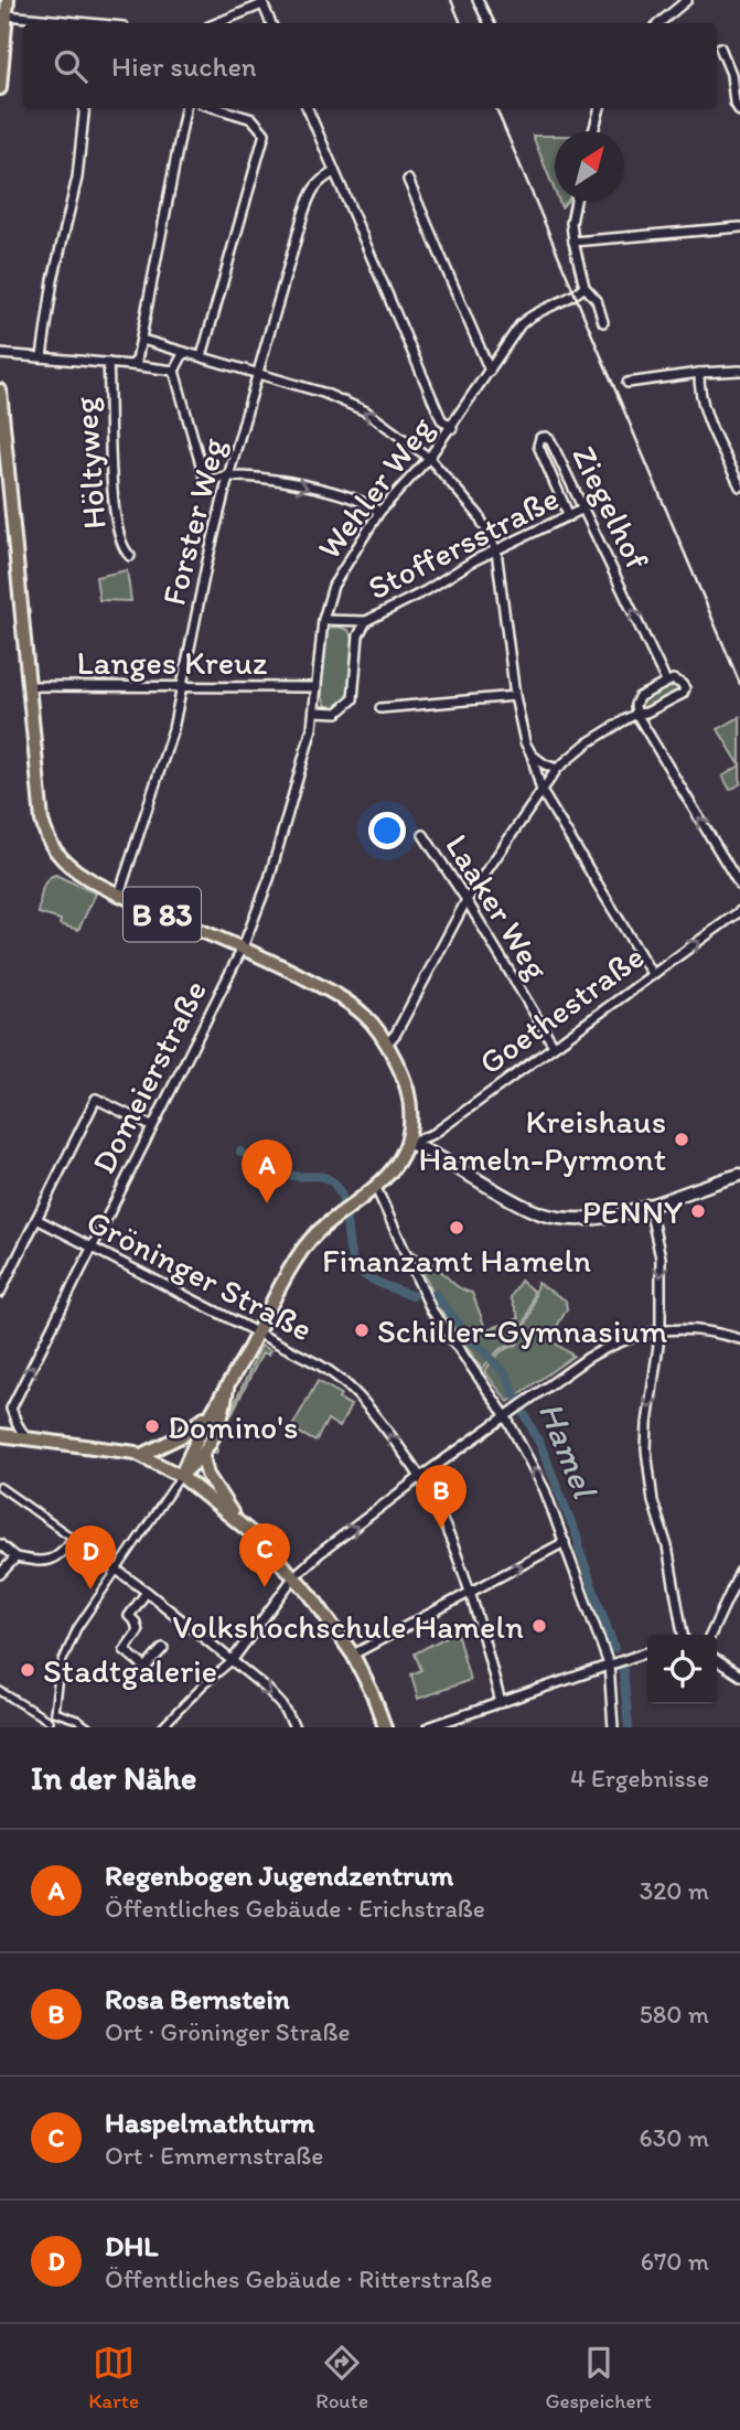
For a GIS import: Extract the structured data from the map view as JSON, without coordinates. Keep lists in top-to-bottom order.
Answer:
{
  "streets": {
    "main road": ["B 83"],
    "street": [
      "Höltyweg",
      "Wehler Weg",
      "Ziegelhof",
      "Forster Weg",
      "Stoffersstraße",
      "Langes Kreuz",
      "Laaker Weg",
      "Goethestraße",
      "Domeierstraße",
      "Gröninger Straße"
    ]
  },
  "crossings": [
    ["Wehler Weg", "Langes Kreuz"],
    ["Wehler Weg", "B 83"],
    ["Wehler Weg", "Domeierstraße"],
    ["Ziegelhof", "Stoffersstraße"],
    ["Forster Weg", "Langes Kreuz"],
    ["Forster Weg", "B 83"],
    ["Langes Kreuz", "B 83"],
    ["Laaker Weg", "Goethestraße"],
    ["B 83", "Goethestraße"],
    ["B 83", "Domeierstraße"],
    ["Domeierstraße", "Gröninger Straße"]
  ],
  "one_way": ["Ziegelhof"],
  "water": ["Hamel"],
  "places": [
    "Kreishaus Hameln-Pyrmont",
    "PENNY",
    "Finanzamt Hameln",
    "Schiller-Gymnasium",
    "Domino's",
    "Volkshochschule Hameln",
    "Stadtgalerie"
  ],
  "north": "top right",
  "page": {
    "search": "Hier suchen",
    "pins": [
      "A",
      "B",
      "C",
      "D"
    ],
    "heading": ["In der Nähe", "4 Ergebnisse"],
    "list": [
      {
        "mark": "A",
        "name": "Regenbogen Jugendzentrum",
        "note": "Öffentliches Gebäude · Erichstraße",
        "value": "320 m"
      },
      {
        "mark": "B",
        "name": "Rosa Bernstein",
        "note": "Ort · Gröninger Straße",
        "value": "580 m"
      },
      {
        "mark": "C",
        "name": "Haspelmathturm",
        "note": "Ort · Emmernstraße",
        "value": "630 m"
      },
      {
        "mark": "D",
        "name": "DHL",
        "note": "Öffentliches Gebäude · Ritterstraße",
        "value": "670 m"
      }
    ],
    "nav": ["Karte", "Route", "Gespeichert"]
  }
}
